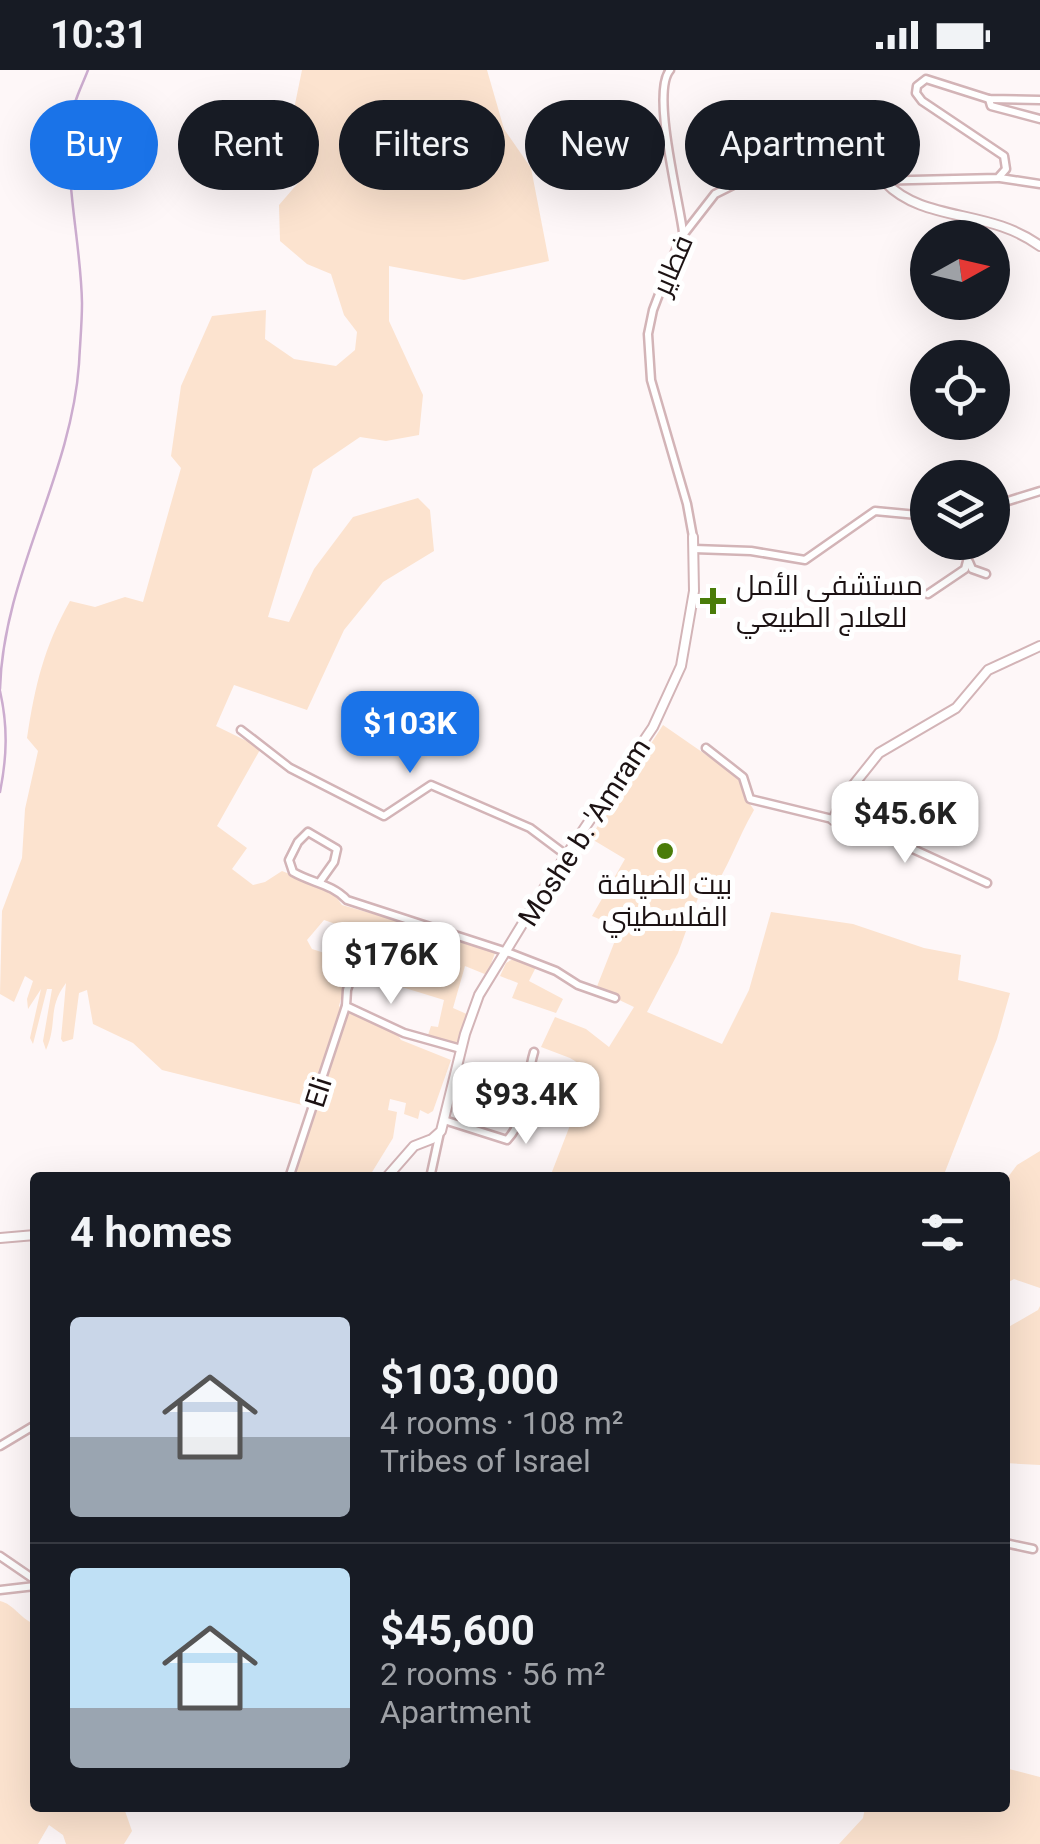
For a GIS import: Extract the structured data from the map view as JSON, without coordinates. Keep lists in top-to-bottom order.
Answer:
{
  "streets": {
    "street": ["فطاير", "Moshe b. 'Amram", "Eli"]
  },
  "crossings": [
    ["فطاير", "Moshe b. 'Amram"]
  ],
  "places": {
    "health": ["مستشفى الأمل للعلاج الطبيعي"],
    "other": ["بيت الضيافة الفلسطيني"]
  },
  "north": "right",
  "page": {
    "status": "10:31",
    "chip": [
      "Buy",
      "Rent",
      "Filters",
      "New",
      "Apartment"
    ],
    "price": [
      "$103K",
      "$45.6K",
      "$176K",
      "$93.4K"
    ],
    "heading": "4 homes",
    "list": [
      {
        "name": "$103,000",
        "note": "4 rooms · 108 m² · Tribes of Israel"
      },
      {
        "name": "$45,600",
        "note": "2 rooms · 56 m² · Apartment"
      }
    ]
  }
}
